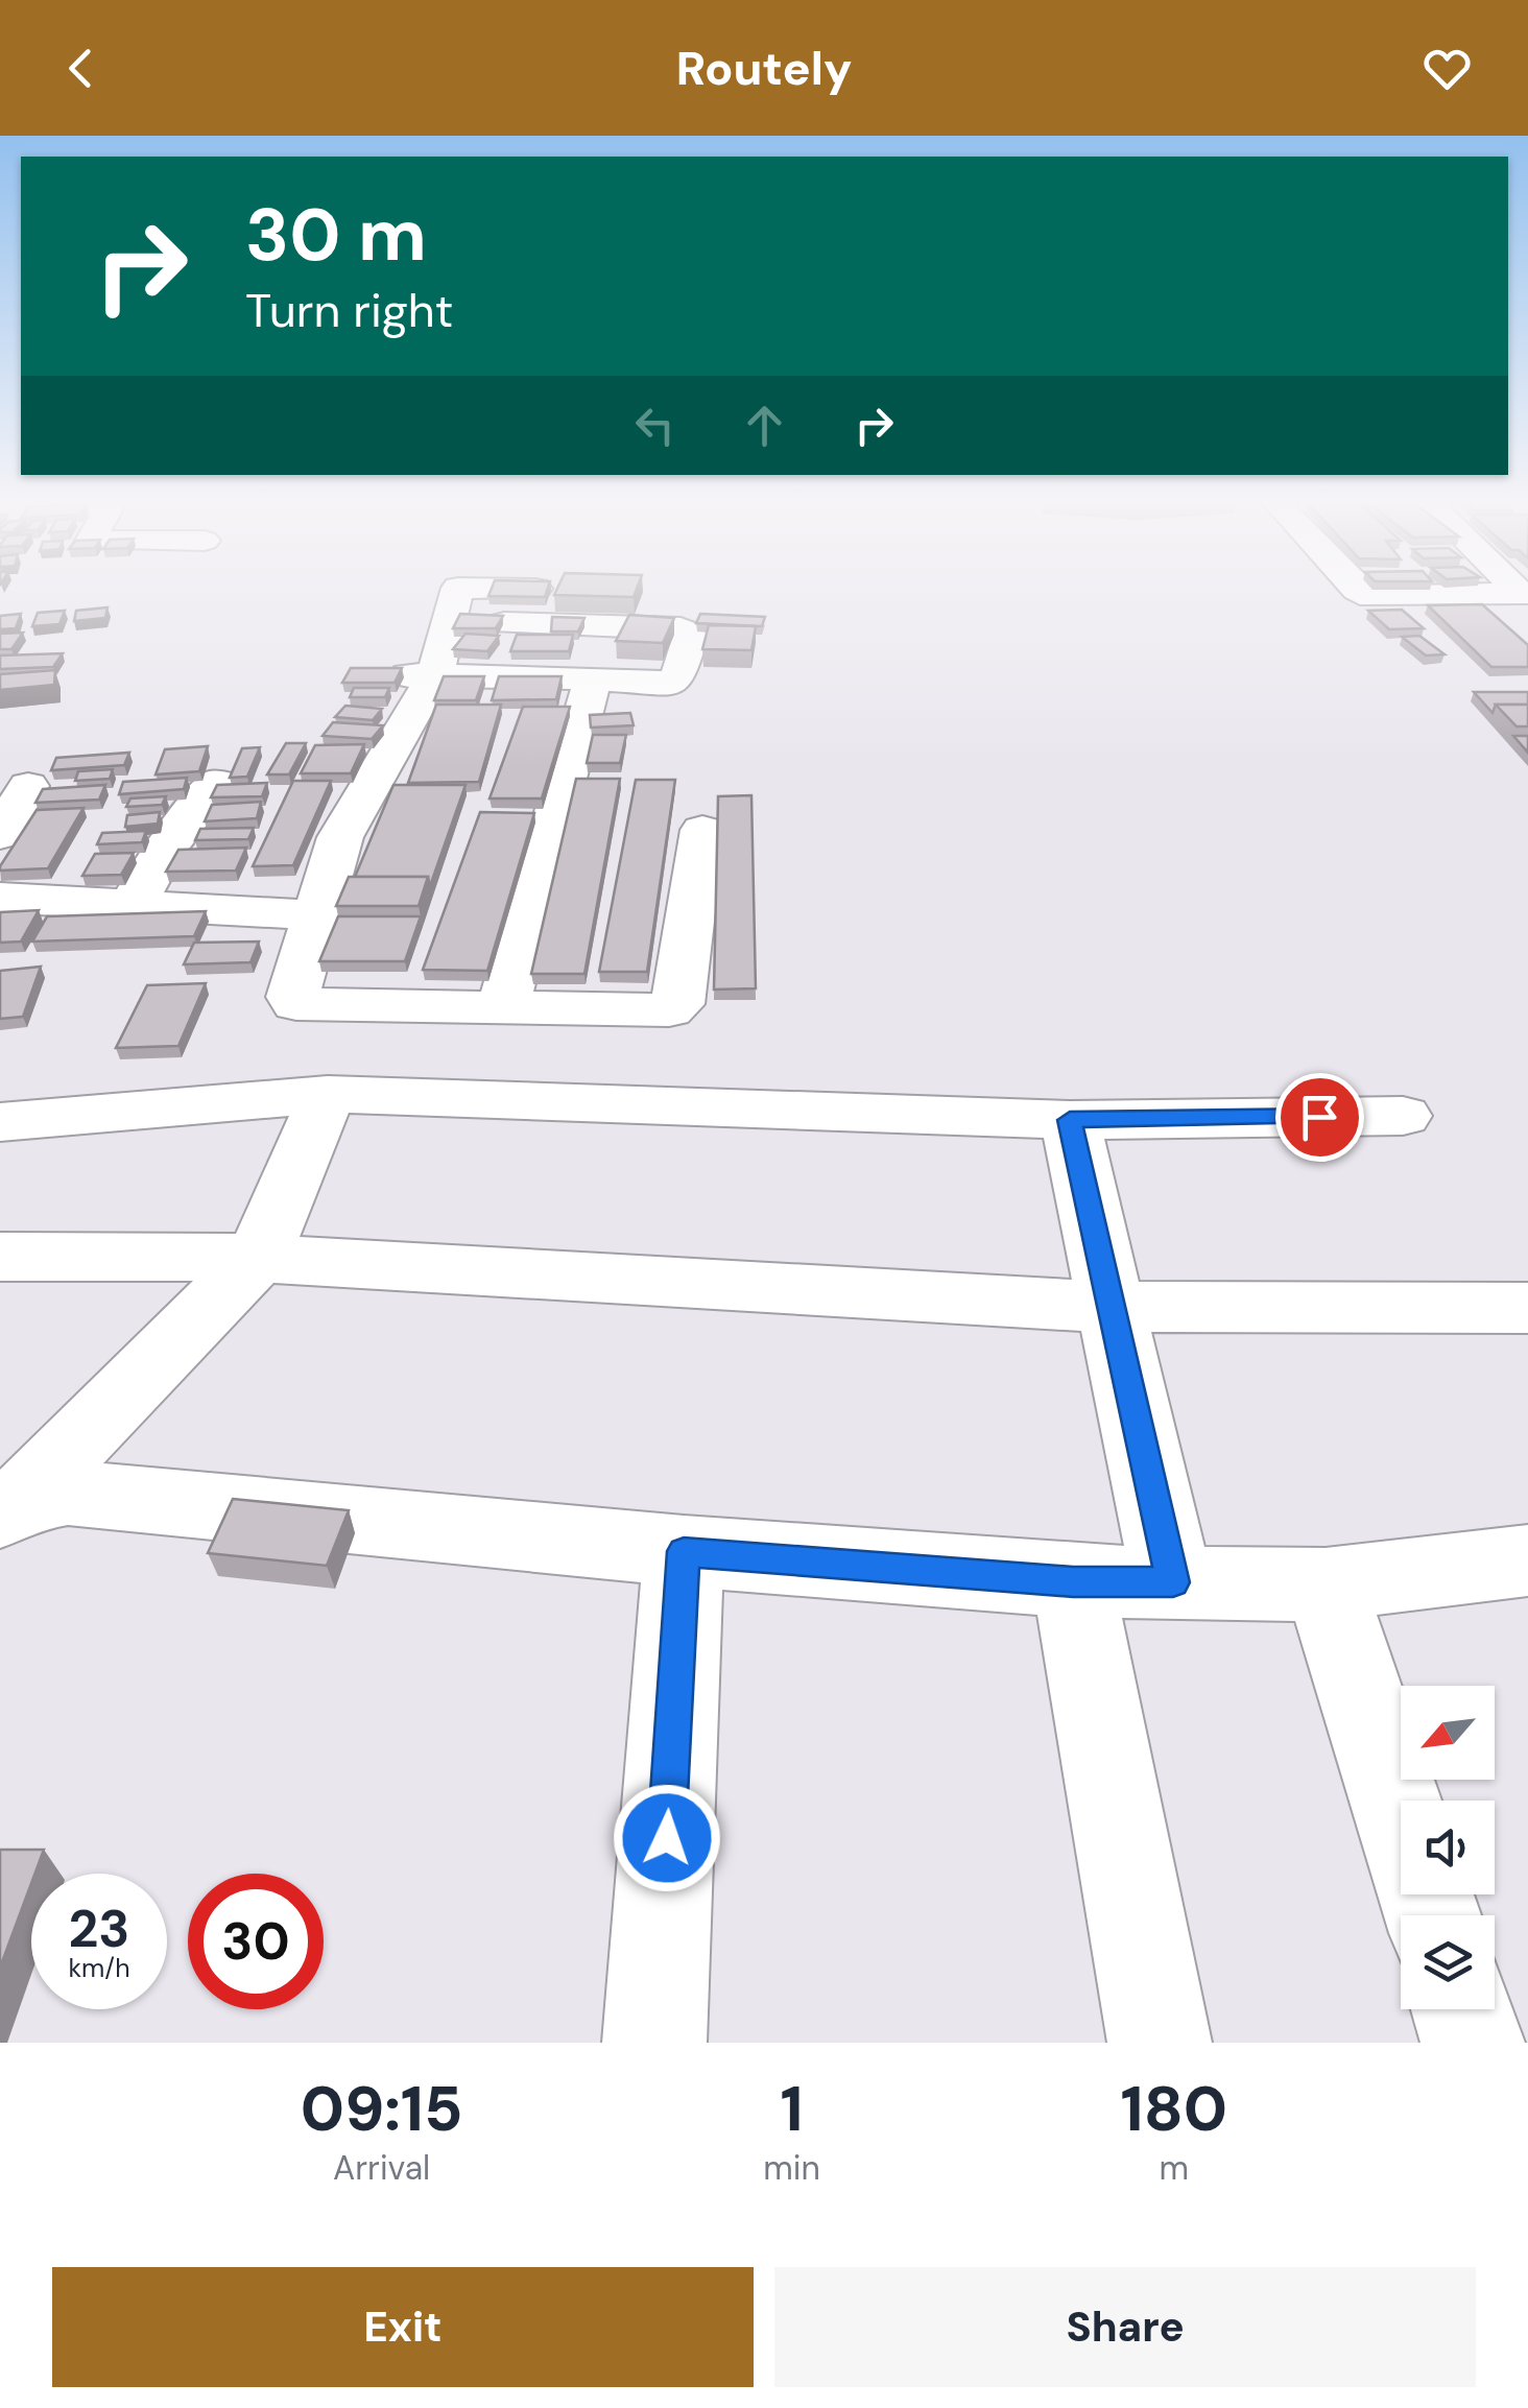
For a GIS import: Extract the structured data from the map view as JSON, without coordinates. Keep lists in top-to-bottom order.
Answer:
{
  "north": "bottom left",
  "page": {
    "header": "Routely",
    "turn": ["30 m", "Turn right"],
    "speed": "23 km/h",
    "limit": "30",
    "eta": [
      "09:15",
      "Arrival",
      "1",
      "min",
      "180",
      "m"
    ],
    "buttons": ["Exit", "Share"]
  }
}
